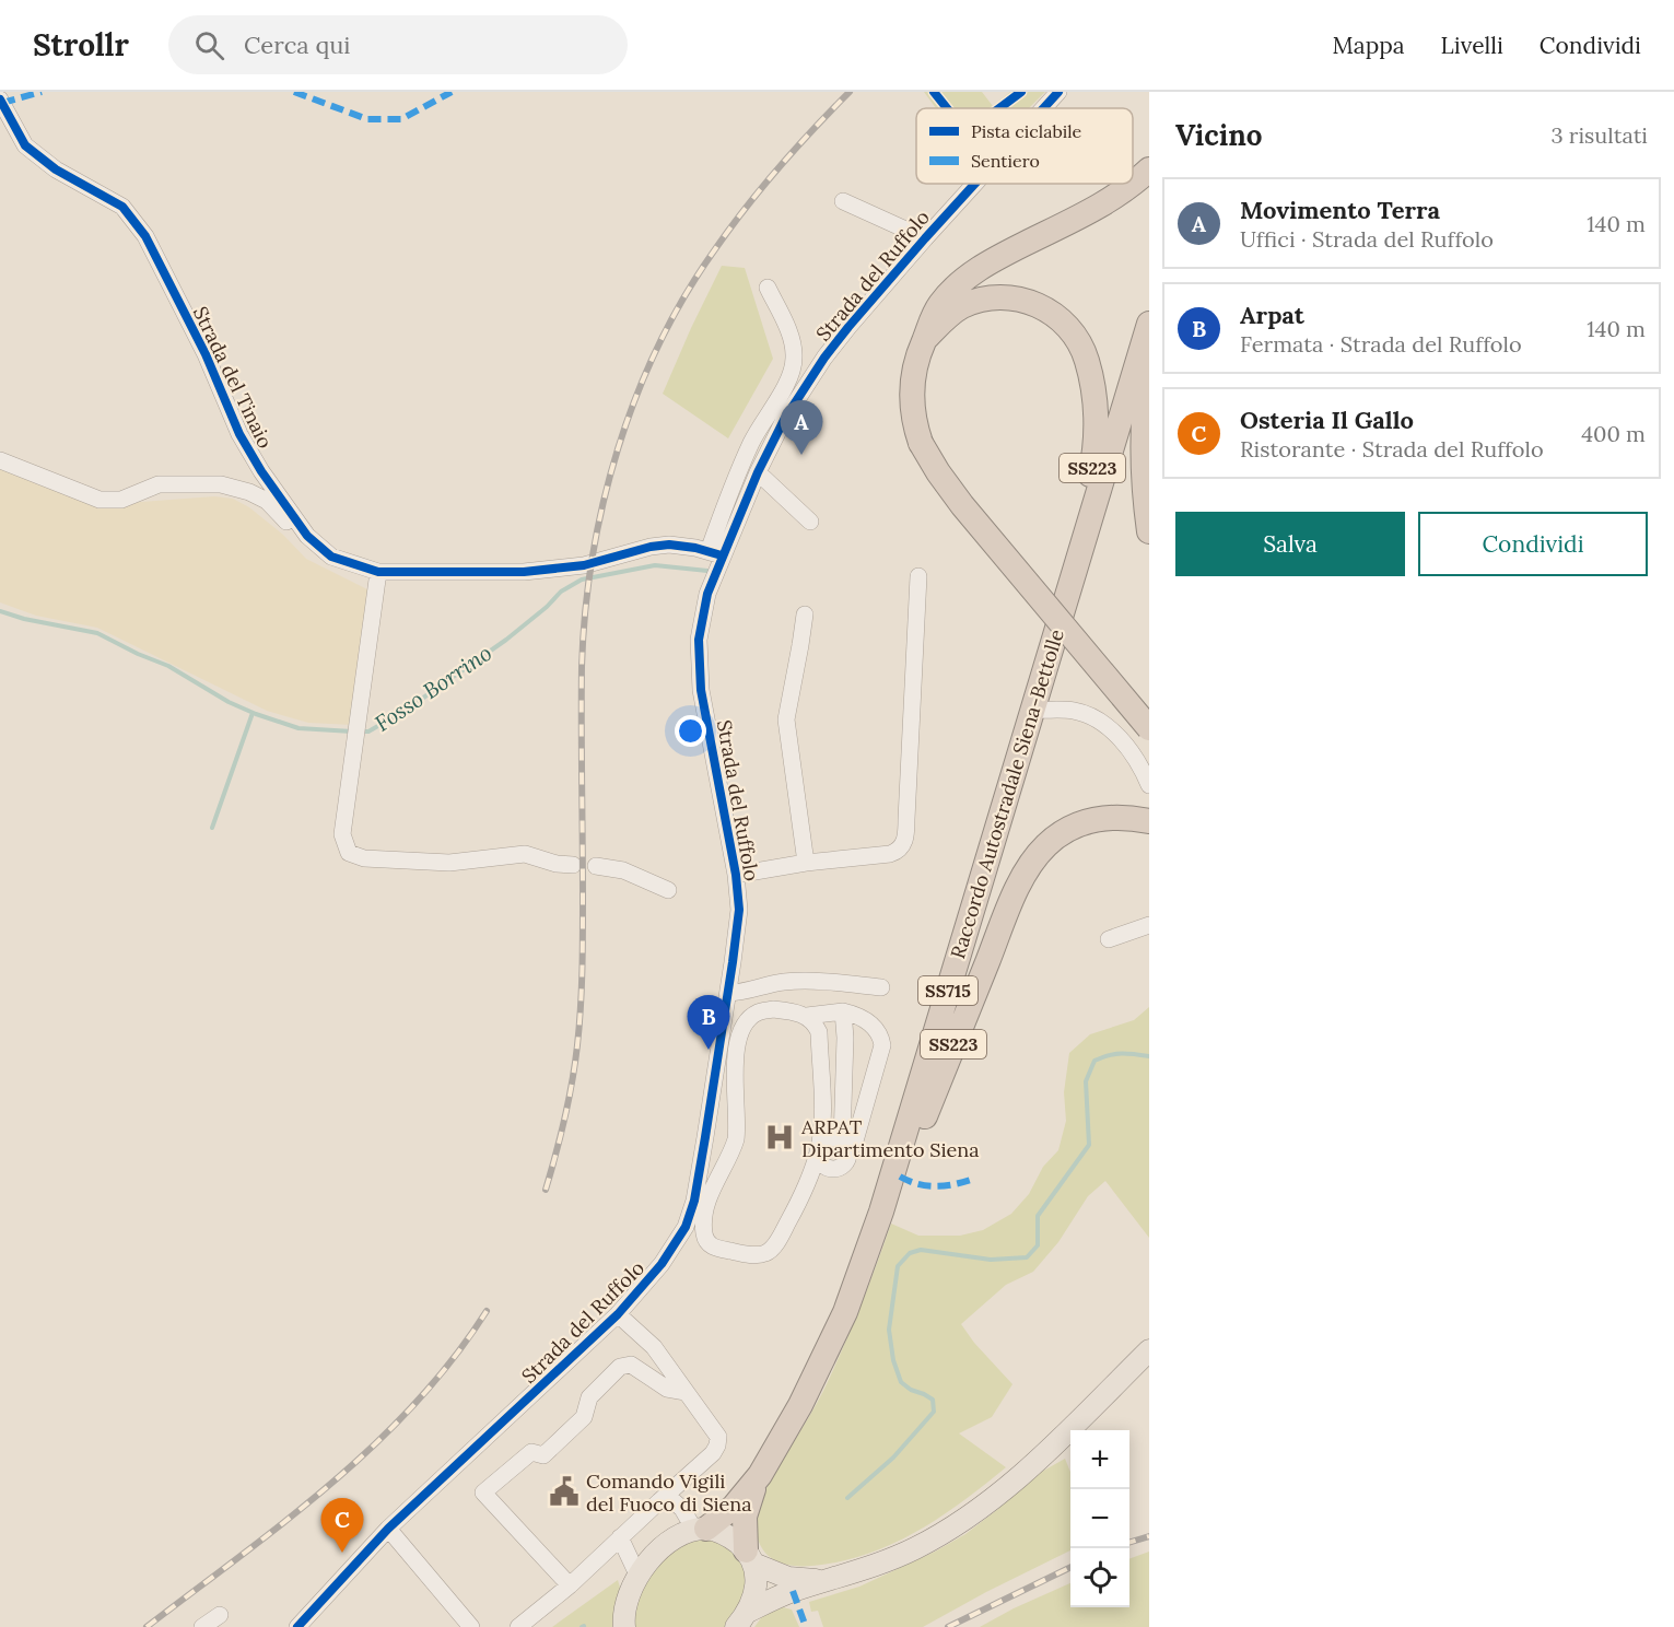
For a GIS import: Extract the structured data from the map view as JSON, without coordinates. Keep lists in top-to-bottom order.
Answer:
{
  "streets": {
    "highway": ["SS223", "Raccordo Autostradale Siena-Bettolle", "SS715"],
    "street": ["Strada del Ruffolo", "Strada del Tinaio"]
  },
  "crossings": [
    ["Strada del Ruffolo", "Strada del Tinaio"],
    ["SS223", "Raccordo Autostradale Siena-Bettolle"]
  ],
  "water": ["Fosso Borrino"],
  "places": {
    "hospital": ["ARPAT Dipartimento Siena"],
    "public building": ["Comando Vigili del Fuoco di Siena"]
  },
  "legend": ["Pista ciclabile", "Sentiero"],
  "page": {
    "header": "Strollr",
    "search": "Cerca qui",
    "nav": ["Mappa", "Livelli", "Condividi"],
    "heading": ["Vicino", "3 risultati"],
    "list": [
      {
        "mark": "A",
        "name": "Movimento Terra",
        "note": "Uffici · Strada del Ruffolo",
        "value": "140 m"
      },
      {
        "mark": "B",
        "name": "Arpat",
        "note": "Fermata · Strada del Ruffolo",
        "value": "140 m"
      },
      {
        "mark": "C",
        "name": "Osteria Il Gallo",
        "note": "Ristorante · Strada del Ruffolo",
        "value": "400 m"
      }
    ],
    "pins": ["A", "B", "C"],
    "buttons": ["Salva", "Condividi"],
    "map_buttons": ["+", "−"]
  }
}
